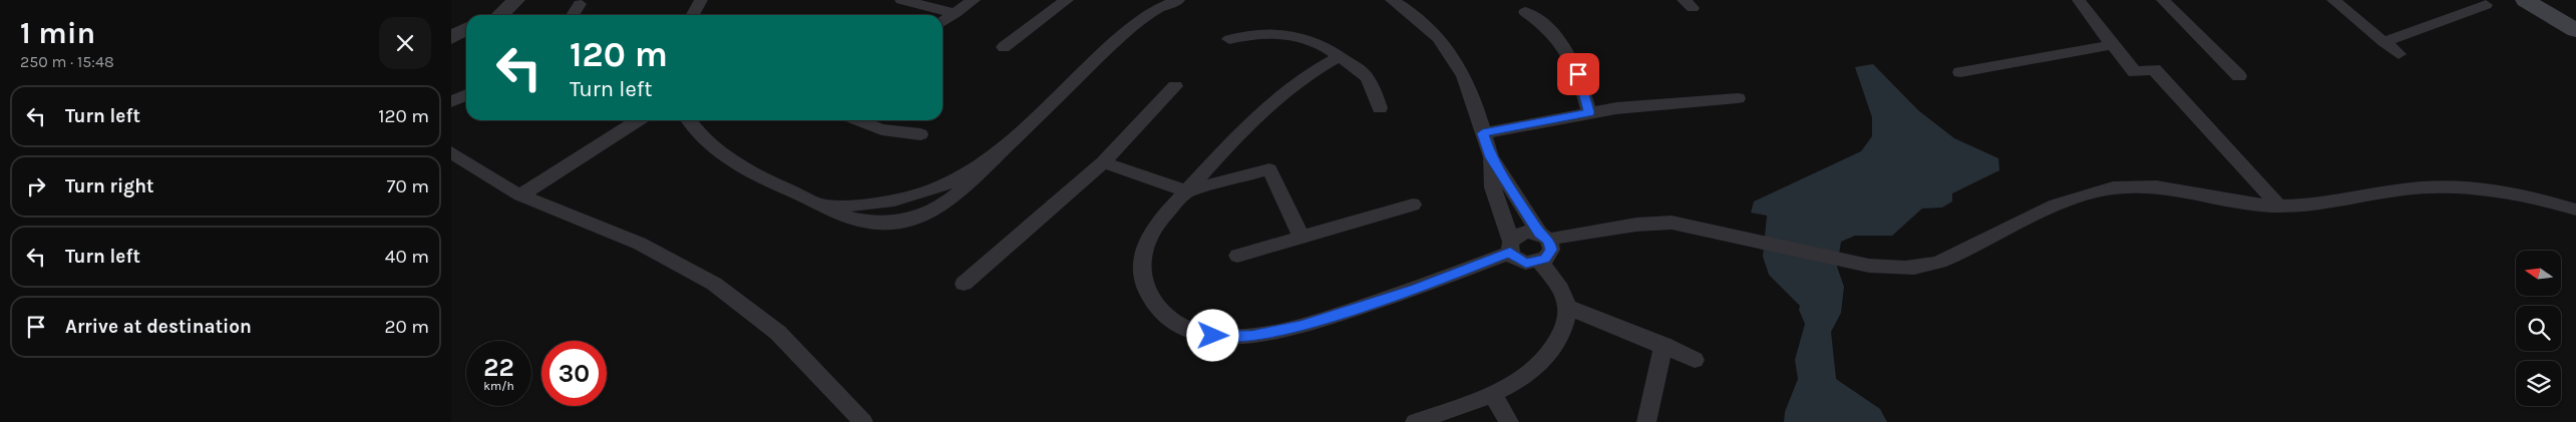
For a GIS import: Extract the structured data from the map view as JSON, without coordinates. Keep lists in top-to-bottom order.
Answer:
{
  "north": "left",
  "page": {
    "heading": ["1 min", "250 m · 15:48"],
    "turn": ["120 m", "Turn left"],
    "list": [
      {
        "name": "Turn left",
        "value": "120 m"
      },
      {
        "name": "Turn right",
        "value": "70 m"
      },
      {
        "name": "Turn left",
        "value": "40 m"
      },
      {
        "name": "Arrive at destination",
        "value": "20 m"
      }
    ],
    "speed": "22 km/h",
    "limit": "30"
  }
}
